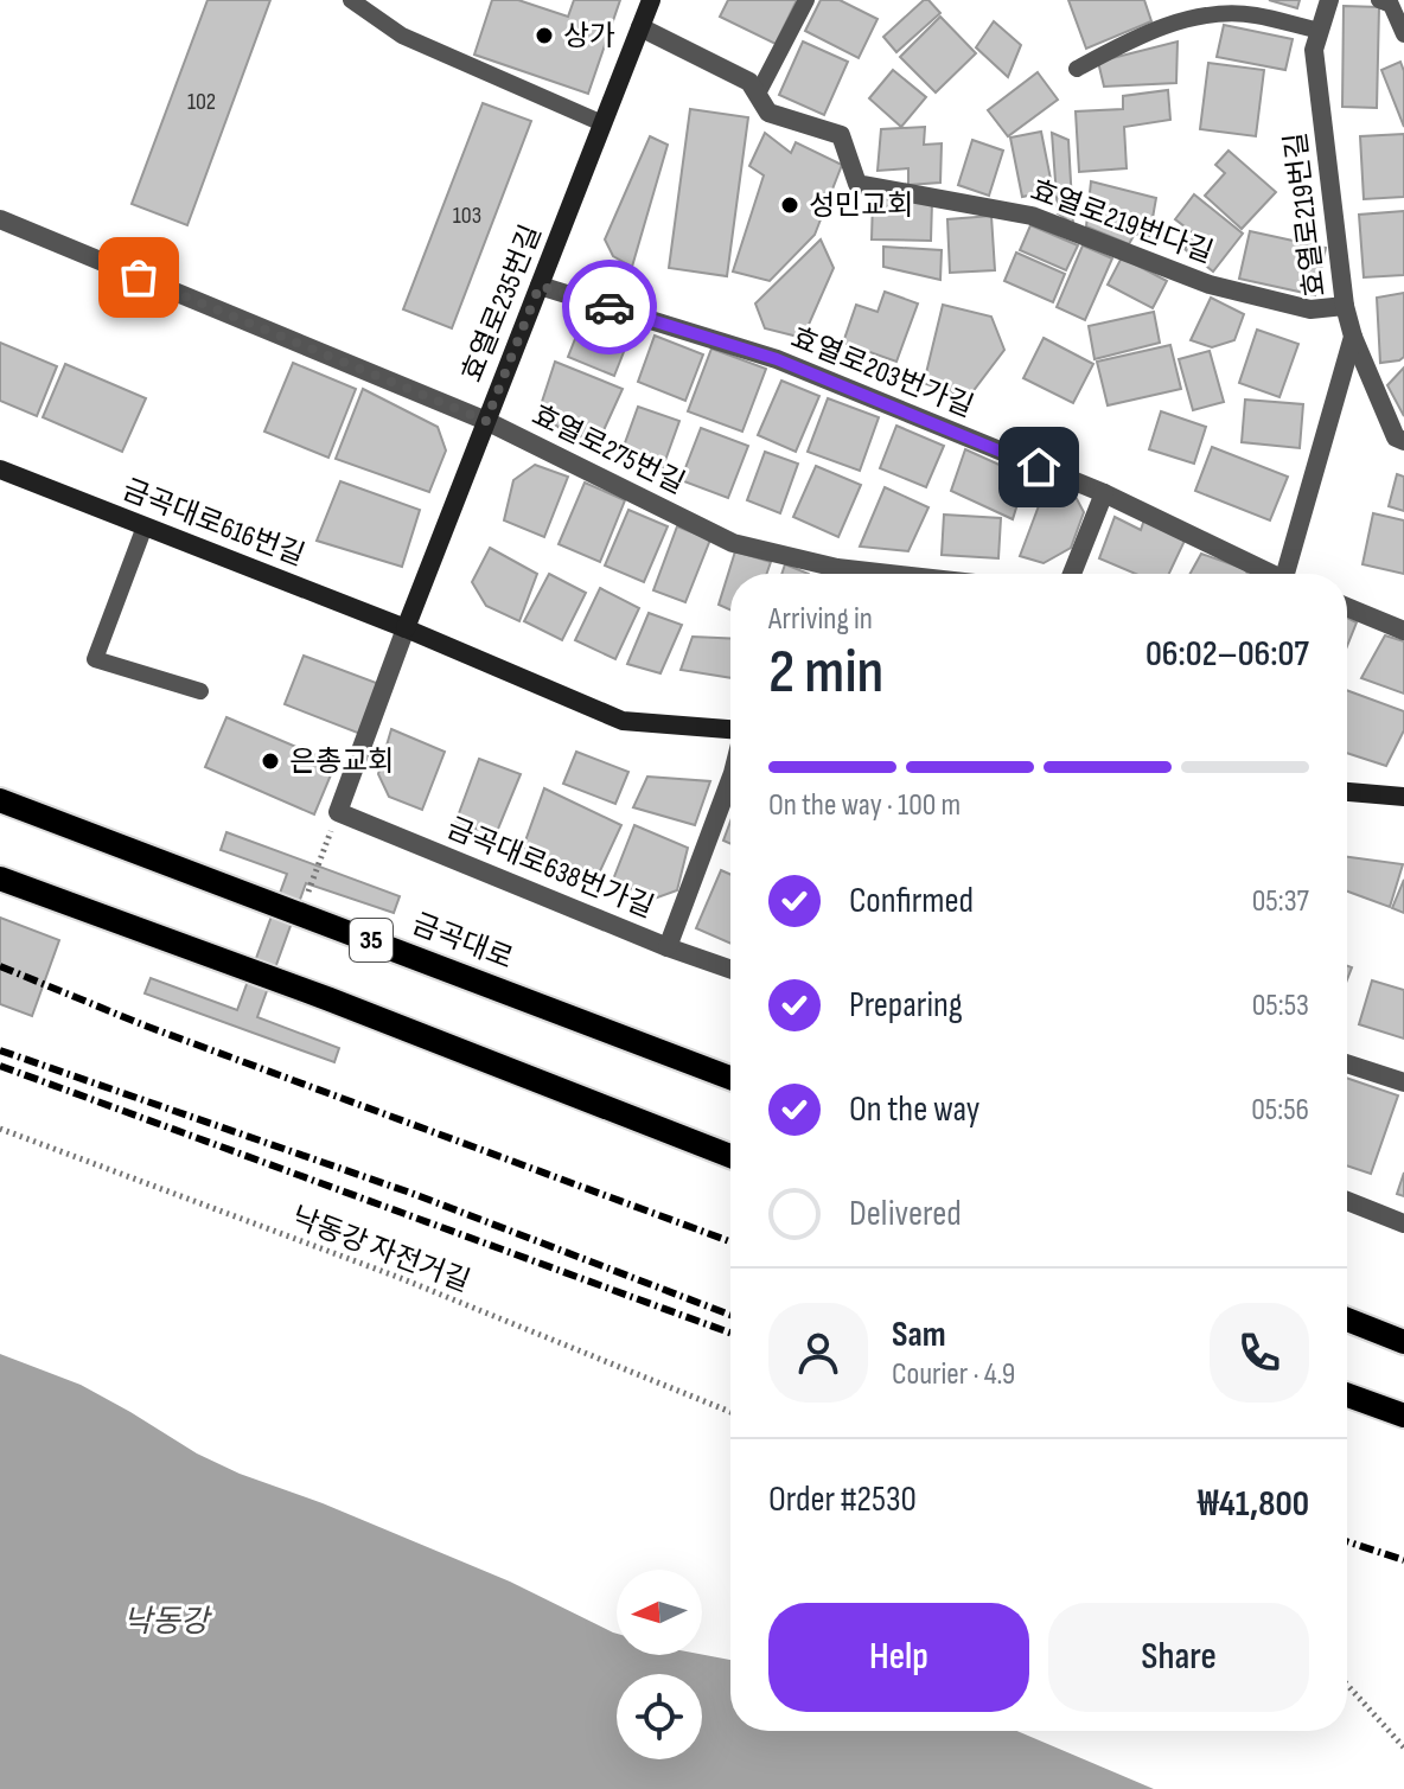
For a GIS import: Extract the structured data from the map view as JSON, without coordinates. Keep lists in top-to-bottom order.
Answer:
{
  "streets": {
    "main road": ["35", "금곡대로"],
    "street": [
      "효열로219번길",
      "효열로219번다길",
      "효열로235번길",
      "효열로203번가길",
      "효열로275번길",
      "금곡대로616번길",
      "금곡대로638번가길"
    ],
    "path": ["낙동강 자전거길"]
  },
  "crossings": [
    ["효열로219번길", "효열로219번다길"],
    ["효열로219번다길", "효열로235번길"],
    ["효열로235번길", "효열로203번가길"],
    ["효열로235번길", "효열로275번길"],
    ["효열로235번길", "금곡대로616번길"]
  ],
  "water": ["낙동강"],
  "places": ["상가", "성민교회", "은총교회"],
  "house_numbers": ["102", "103"],
  "north": "left",
  "page": {
    "heading": ["2 min", "Arriving in", "06:02–06:07"],
    "panel": [
      "Sam",
      "Courier · 4.9",
      "Order #2530",
      "₩41,800"
    ],
    "bar": "On the way · 100 m",
    "list": [
      ["Confirmed", "05:37"],
      ["Preparing", "05:53"],
      ["On the way", "05:56"],
      "Delivered"
    ],
    "buttons": ["Help", "Share"]
  }
}
